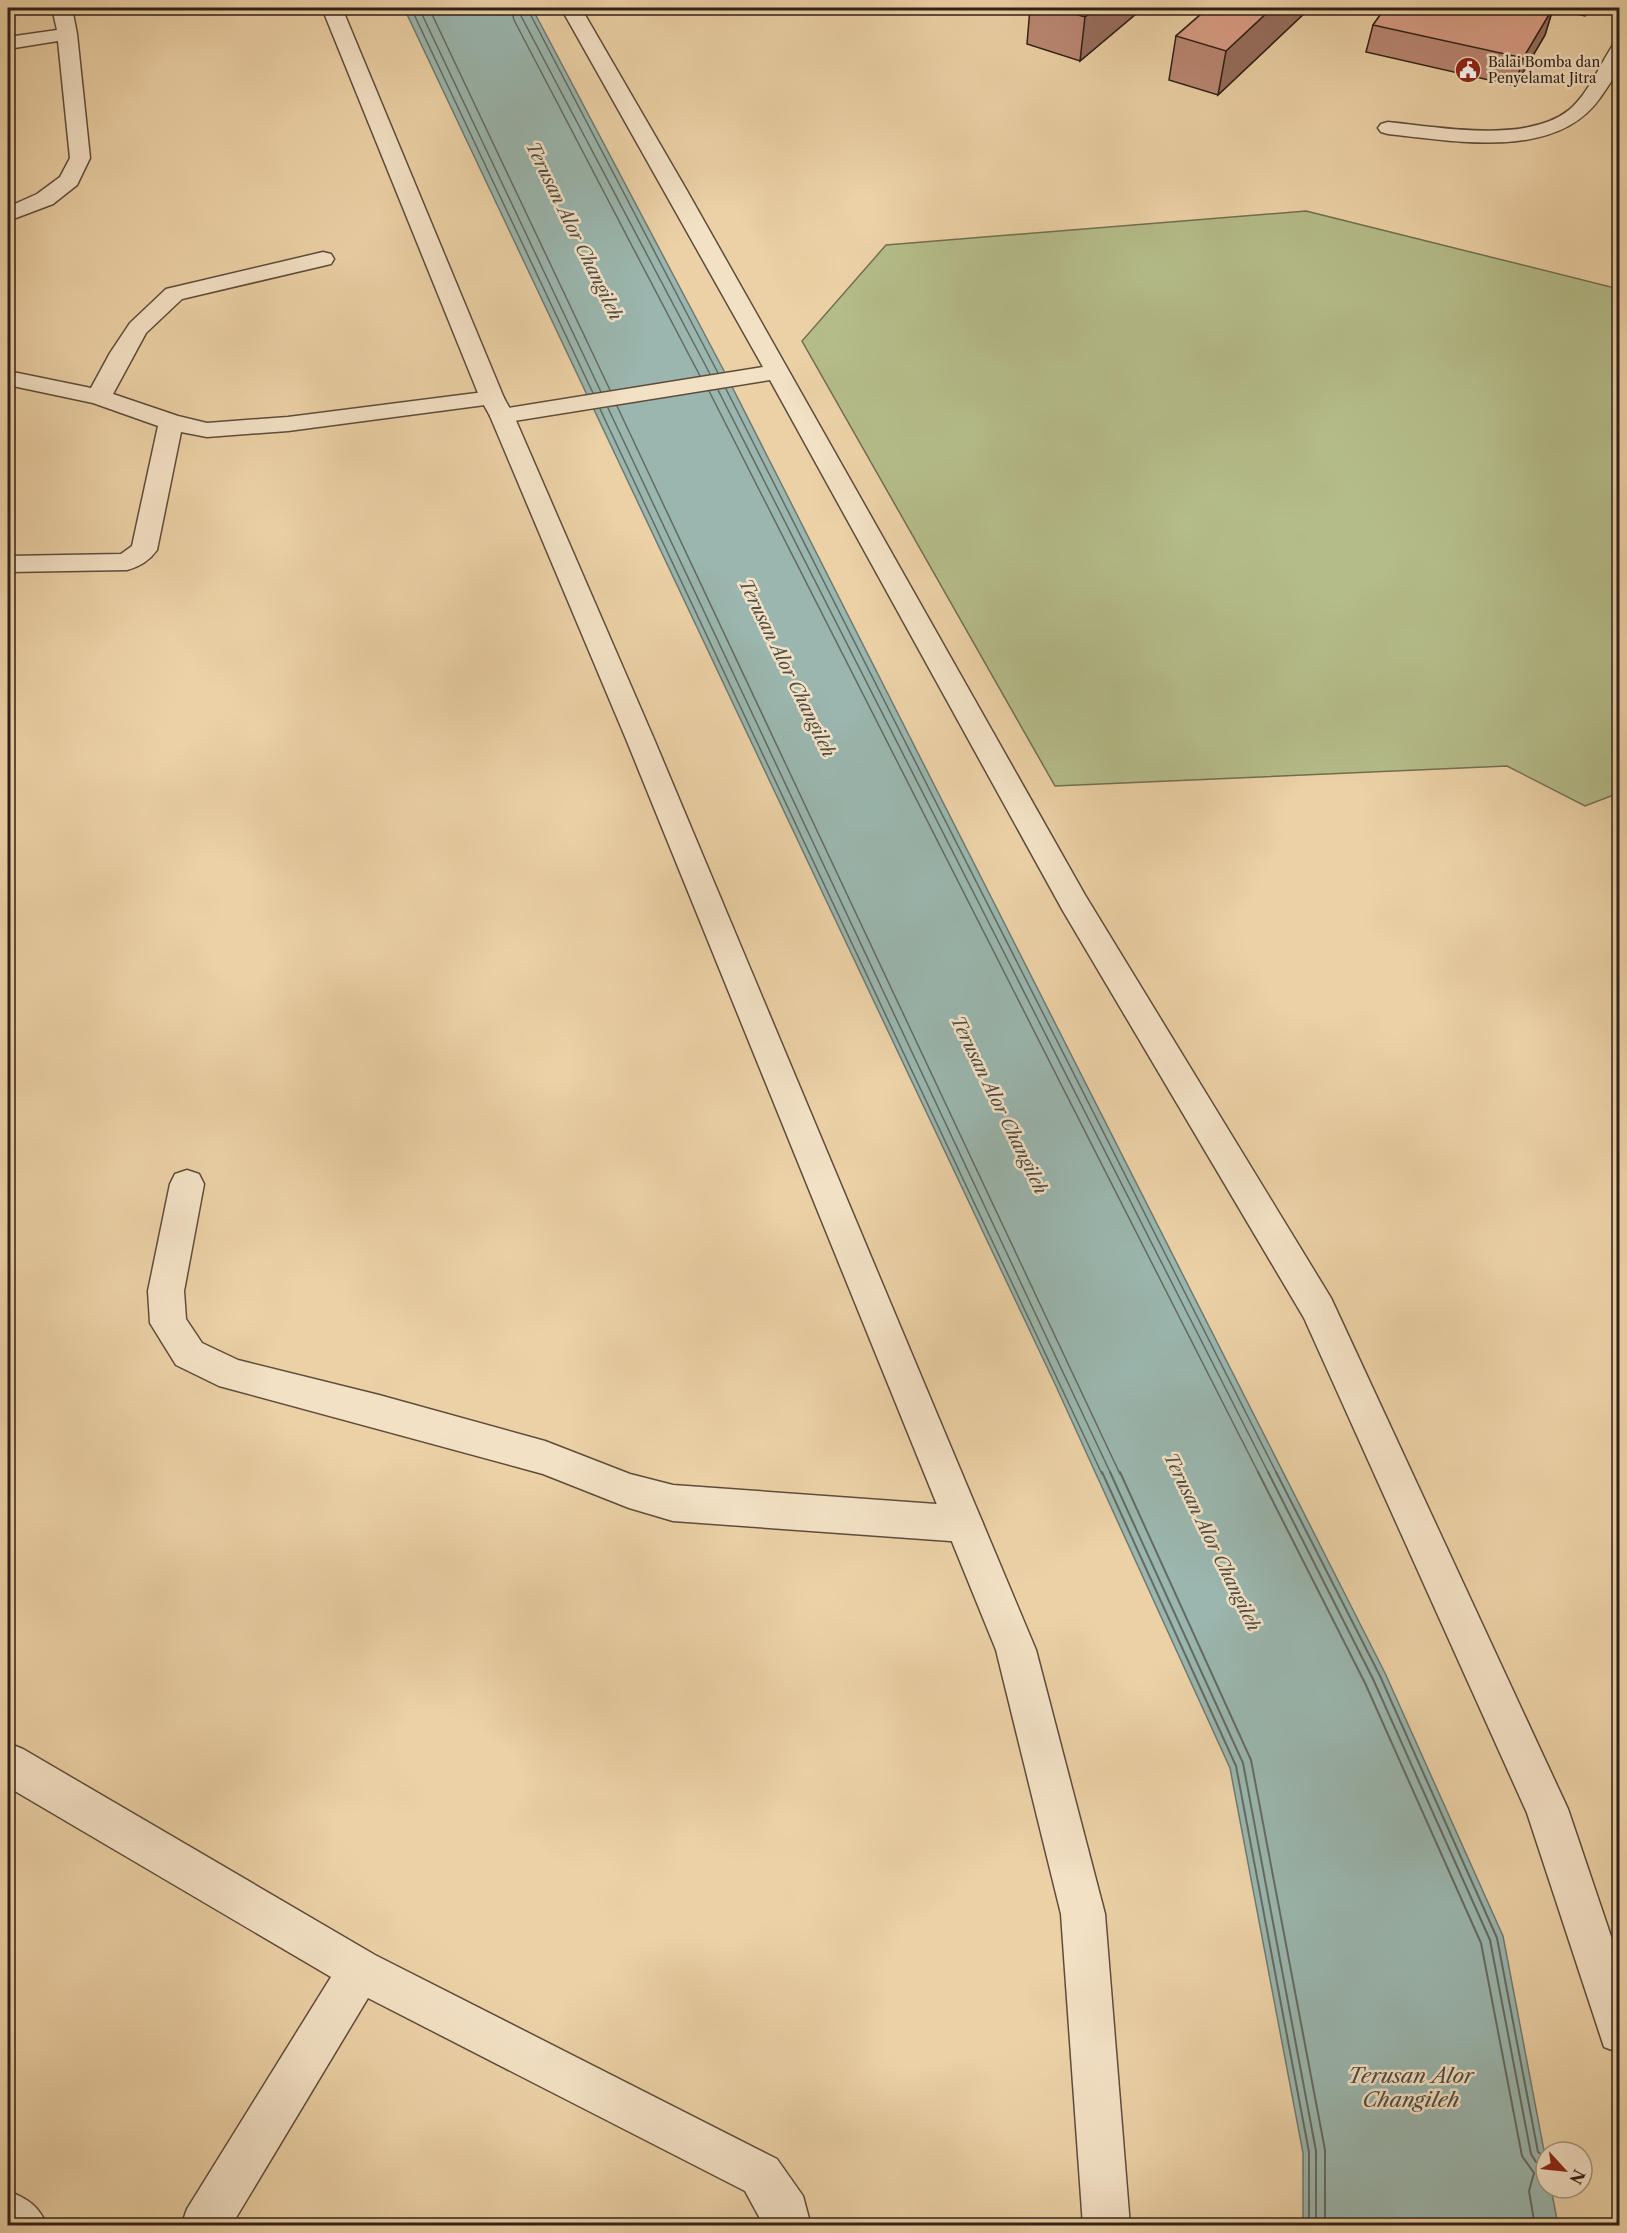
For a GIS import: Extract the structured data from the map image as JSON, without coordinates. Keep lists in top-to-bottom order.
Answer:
{
  "water": ["Terusan Alor Changileh"],
  "places": {
    "public building": ["Balai Bomba dan Penyelamat Jitra"]
  },
  "north": "bottom right"
}
